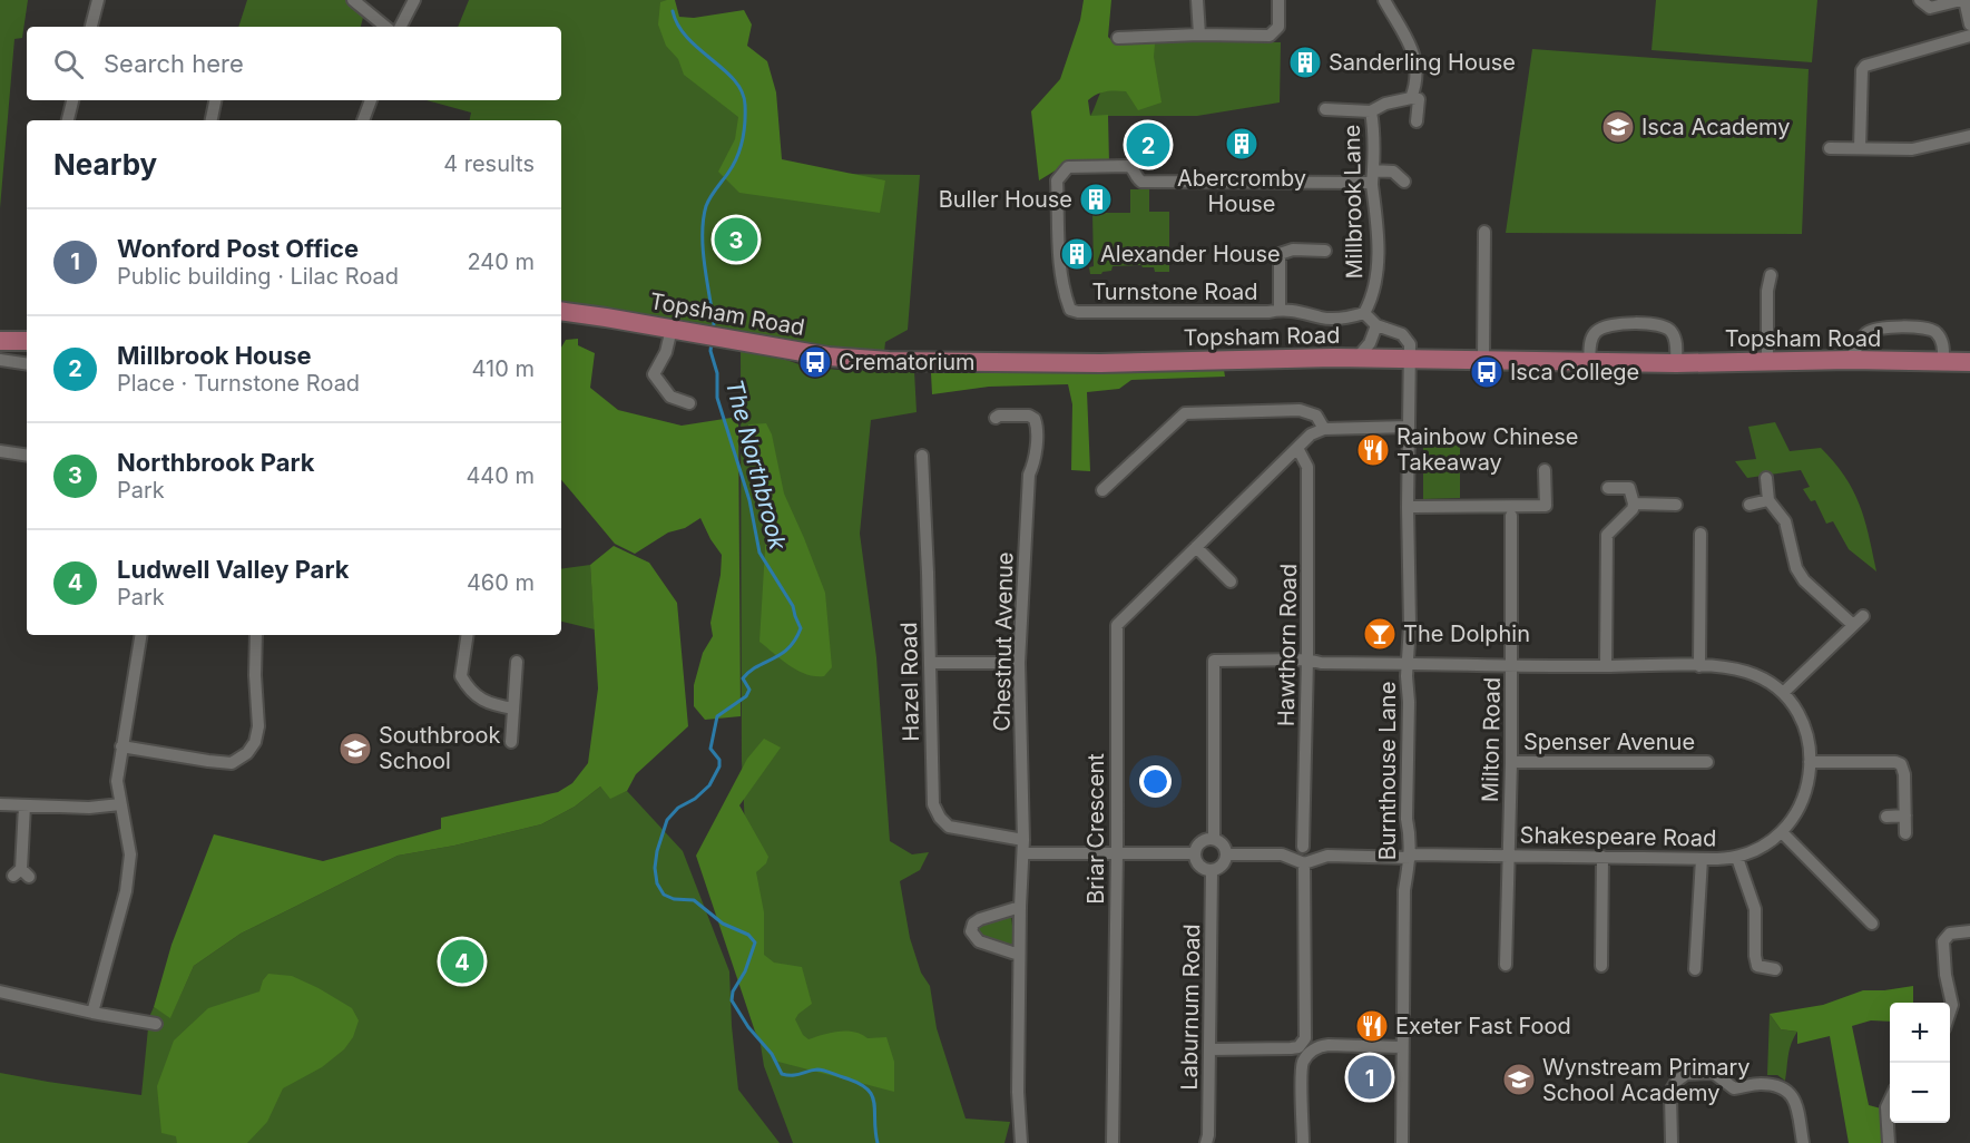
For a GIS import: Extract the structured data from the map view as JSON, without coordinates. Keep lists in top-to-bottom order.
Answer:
{
  "streets": {
    "main road": ["Topsham Road"],
    "street": [
      "Millbrook Lane",
      "Turnstone Road",
      "Chestnut Avenue",
      "Hawthorn Road",
      "Hazel Road",
      "Milton Road",
      "Spenser Avenue",
      "Burnthouse Lane",
      "Briar Crescent",
      "Shakespeare Road",
      "Laburnum Road"
    ]
  },
  "crossings": [
    ["Millbrook Lane", "Turnstone Road"],
    ["Topsham Road", "Burnthouse Lane"],
    ["Chestnut Avenue", "Hazel Road"],
    ["Hawthorn Road", "Briar Crescent"],
    ["Hawthorn Road", "Shakespeare Road"],
    ["Hazel Road", "Briar Crescent"],
    ["Hazel Road", "Shakespeare Road"],
    ["Hazel Road", "Laburnum Road"],
    ["Milton Road", "Spenser Avenue"],
    ["Milton Road", "Shakespeare Road"],
    ["Burnthouse Lane", "Shakespeare Road"],
    ["Shakespeare Road", "Laburnum Road"]
  ],
  "water": ["The Northbrook"],
  "places": {
    "building": [
      "Sanderling House",
      "Abercromby House",
      "Buller House",
      "Alexander House"
    ],
    "school or university": ["Isca Academy", "Southbrook School", "Wynstream Primary School Academy"],
    "bus stop": ["Crematorium", "Isca College"],
    "restaurant": ["Rainbow Chinese Takeaway", "Exeter Fast Food"],
    "bar": ["The Dolphin"]
  },
  "page": {
    "search": "Search here",
    "pins": [
      "2",
      "3",
      "4",
      "1"
    ],
    "heading": ["Nearby", "4 results"],
    "list": [
      {
        "mark": "1",
        "name": "Wonford Post Office",
        "note": "Public building · Lilac Road",
        "value": "240 m"
      },
      {
        "mark": "2",
        "name": "Millbrook House",
        "note": "Place · Turnstone Road",
        "value": "410 m"
      },
      {
        "mark": "3",
        "name": "Northbrook Park",
        "note": "Park",
        "value": "440 m"
      },
      {
        "mark": "4",
        "name": "Ludwell Valley Park",
        "note": "Park",
        "value": "460 m"
      }
    ],
    "map_buttons": ["+", "−"]
  }
}
